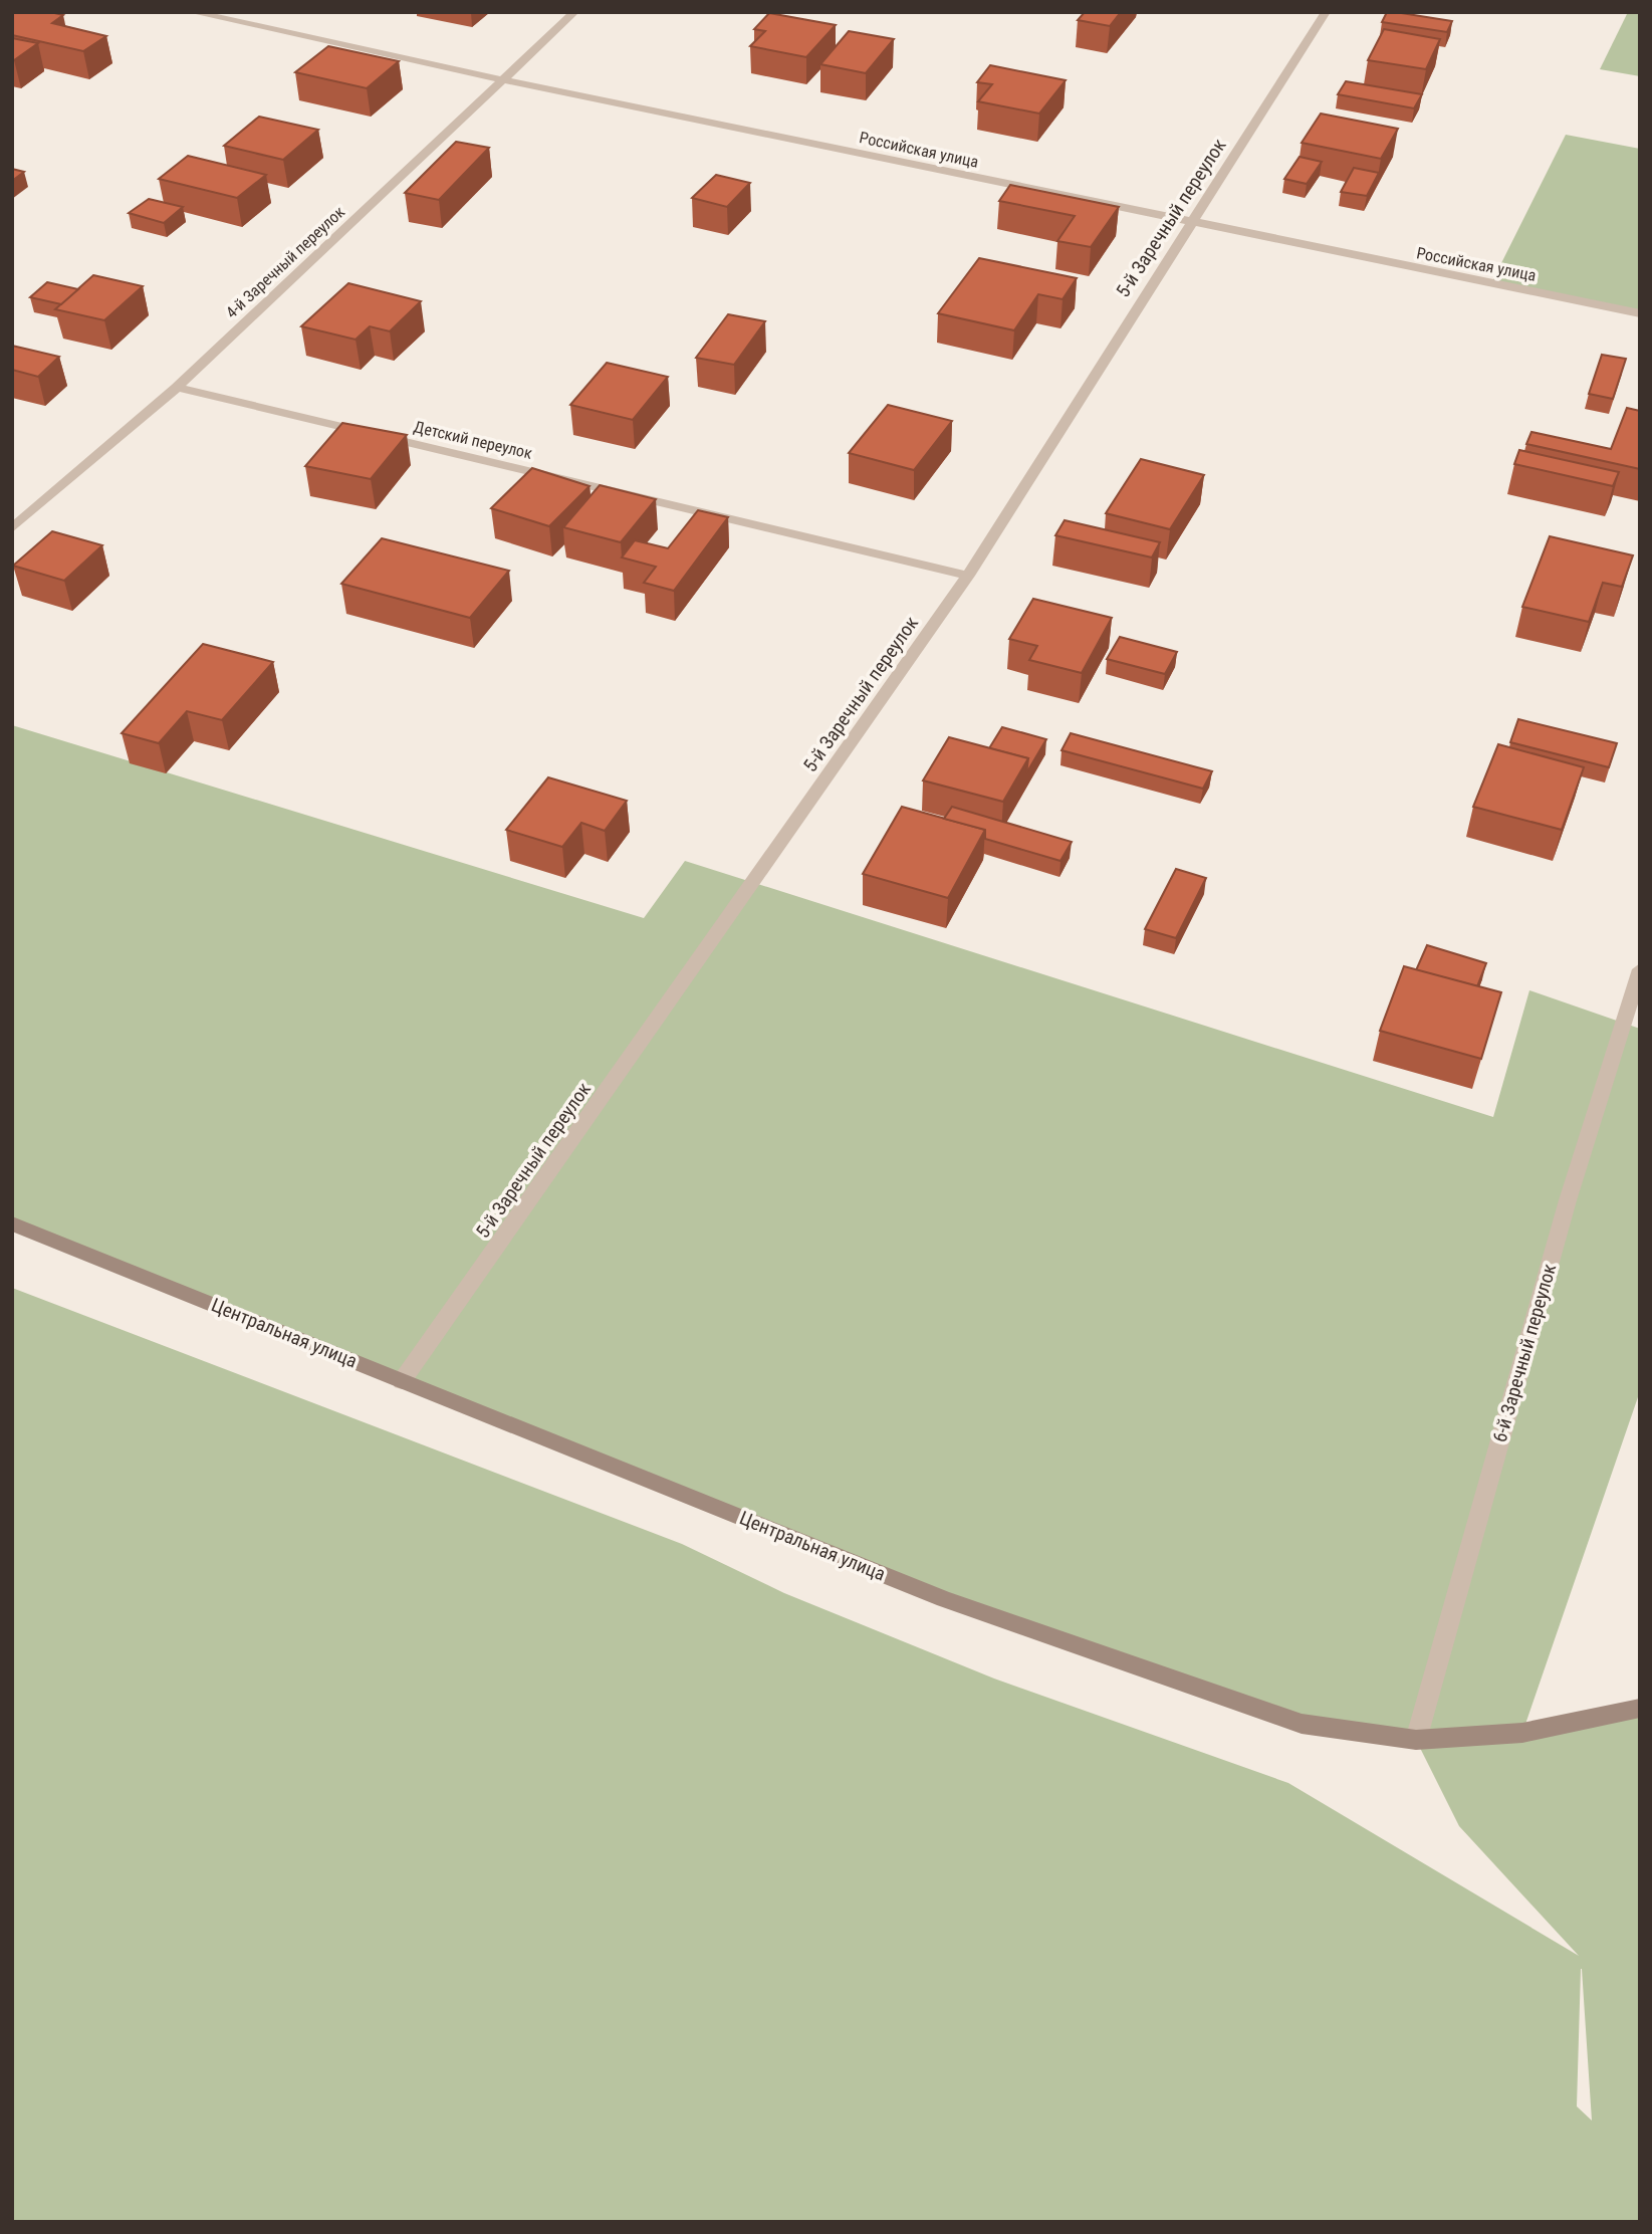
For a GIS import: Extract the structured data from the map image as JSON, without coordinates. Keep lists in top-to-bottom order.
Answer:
{
  "streets": {
    "street": [
      "Российская улица",
      "5-й Заречный переулок",
      "4-й Заречный переулок",
      "Детский переулок",
      "Центральная улица",
      "6-й Заречный переулок"
    ]
  },
  "crossings": [
    ["Российская улица", "5-й Заречный переулок"],
    ["Российская улица", "4-й Заречный переулок"],
    ["5-й Заречный переулок", "Детский переулок"],
    ["5-й Заречный переулок", "Центральная улица"],
    ["4-й Заречный переулок", "Детский переулок"],
    ["Центральная улица", "6-й Заречный переулок"]
  ]
}
